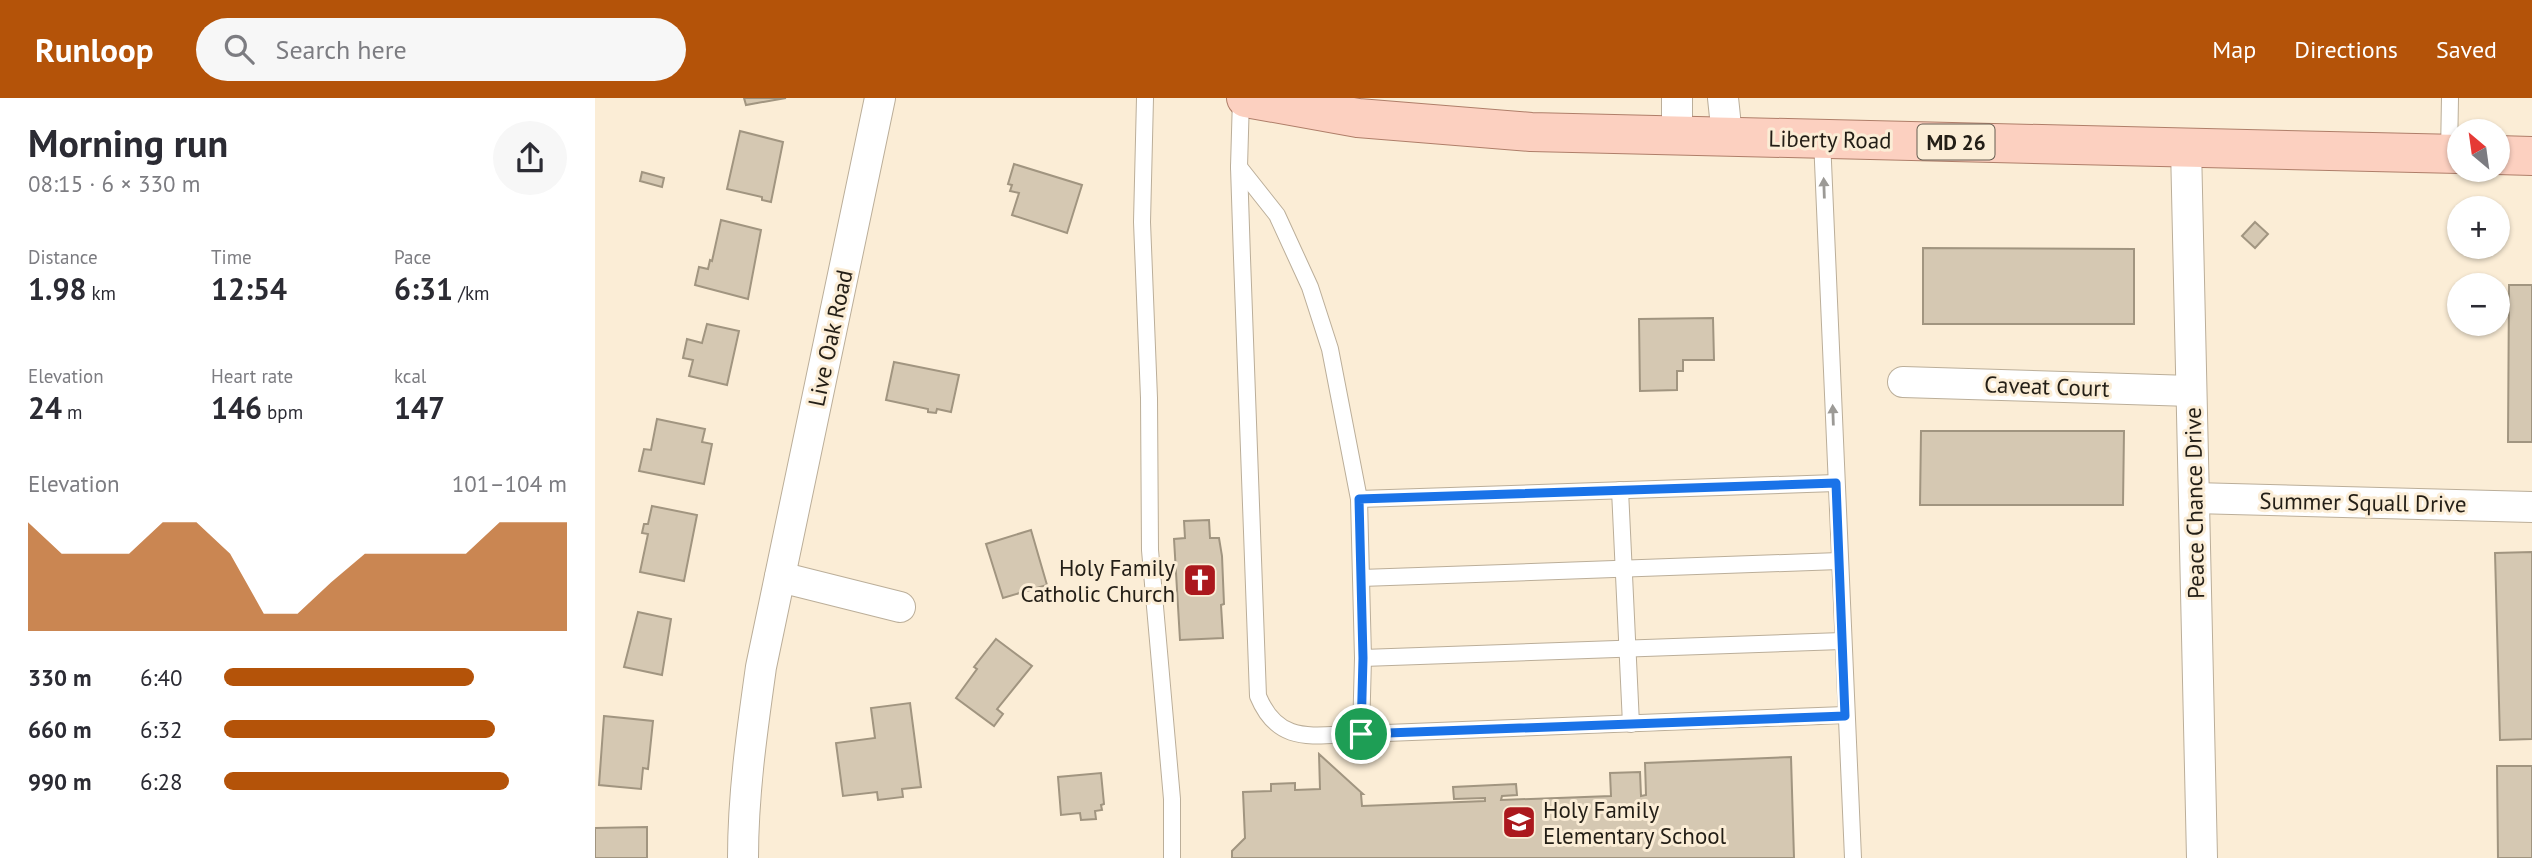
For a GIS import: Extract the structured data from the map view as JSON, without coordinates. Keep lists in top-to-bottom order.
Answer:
{
  "streets": {
    "main road": ["Liberty Road", "MD 26"],
    "street": [
      "Live Oak Road",
      "Caveat Court",
      "Summer Squall Drive",
      "Peace Chance Drive"
    ]
  },
  "crossings": [
    ["Liberty Road", "Peace Chance Drive"],
    ["Caveat Court", "Peace Chance Drive"],
    ["Summer Squall Drive", "Peace Chance Drive"]
  ],
  "places": {
    "church": ["Holy Family Catholic Church"],
    "school or university": ["Holy Family Elementary School"]
  },
  "north": "top left",
  "page": {
    "header": "Runloop",
    "search": "Search here",
    "nav": ["Map", "Directions", "Saved"],
    "heading": ["Morning run", "08:15 · 6 × 330 m"],
    "map_buttons": ["+", "−"],
    "stats": [
      ["Distance", "1.98 km"],
      ["Time", "12:54"],
      ["Pace", "6:31 /km"],
      ["Elevation", "24 m"],
      ["Heart rate", "146 bpm"],
      ["kcal", "147"]
    ],
    "chart": ["Elevation", "101–104 m"],
    "list": [
      {
        "name": "330 m",
        "note": "6:40"
      },
      {
        "name": "660 m",
        "note": "6:32"
      },
      {
        "name": "990 m",
        "note": "6:28"
      }
    ]
  }
}
